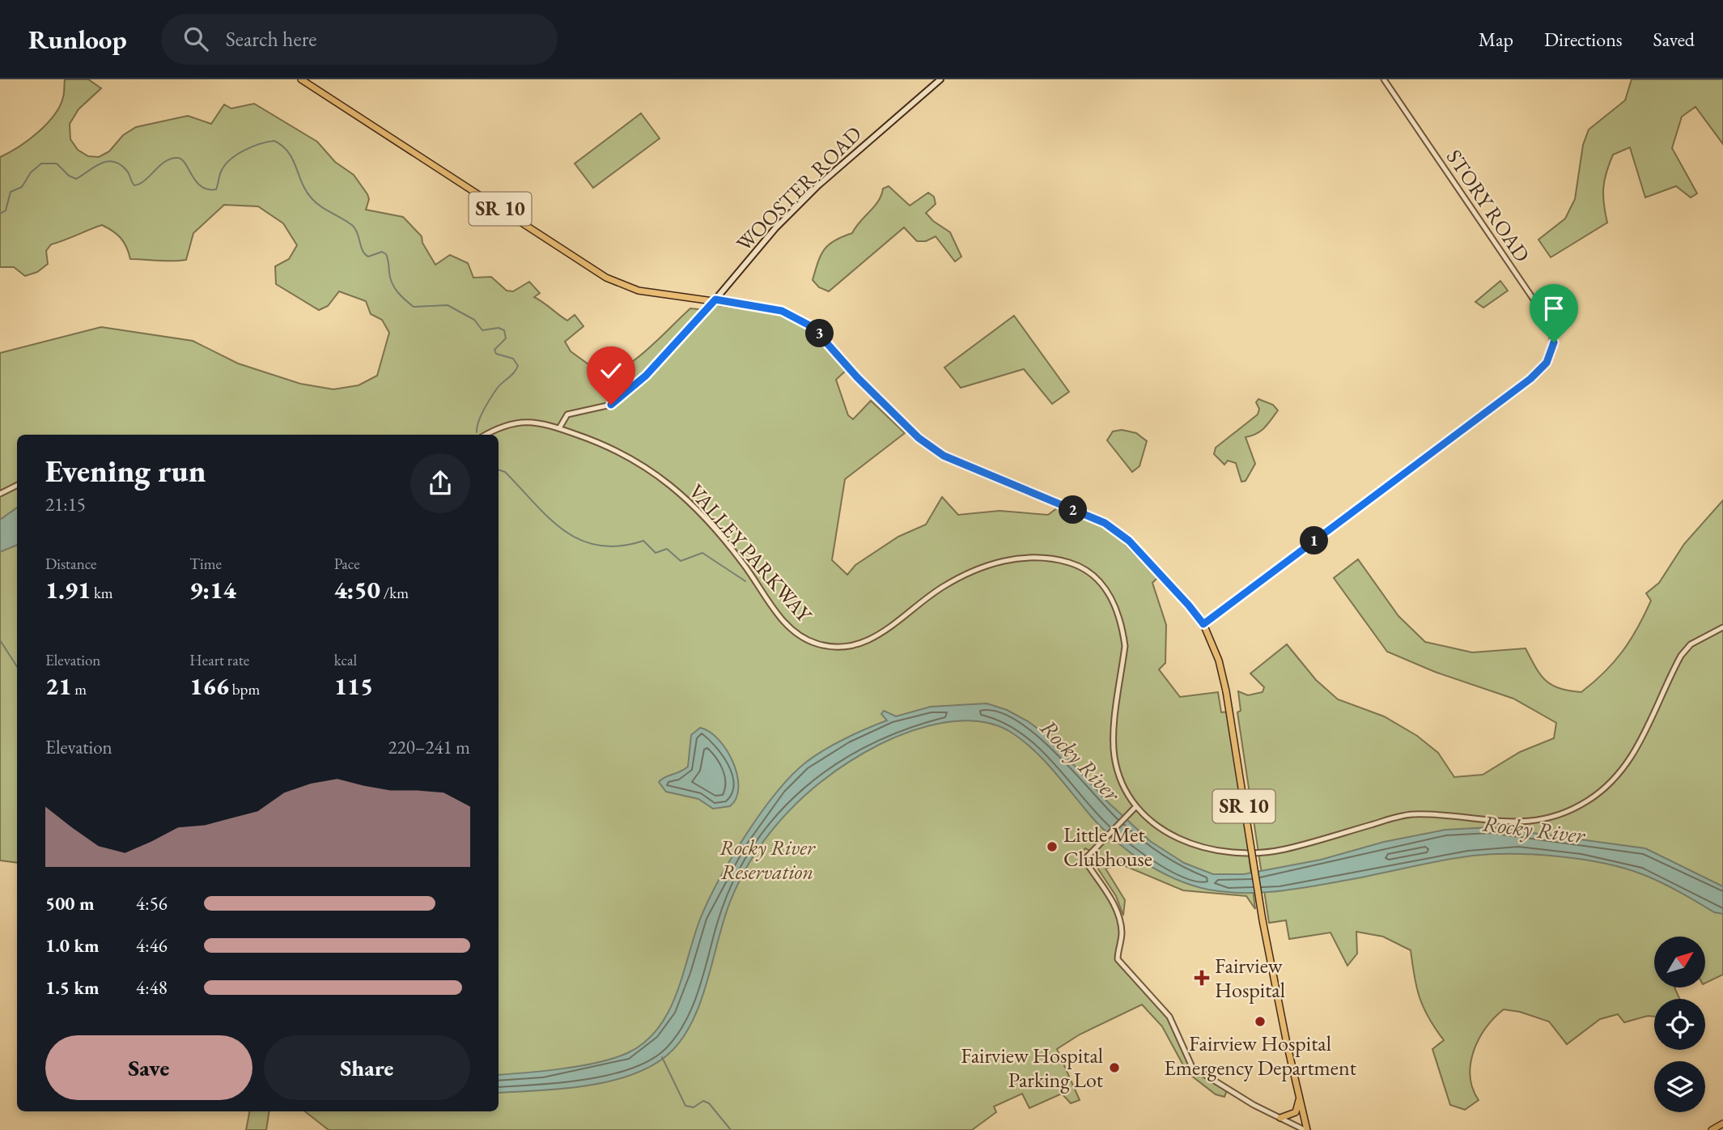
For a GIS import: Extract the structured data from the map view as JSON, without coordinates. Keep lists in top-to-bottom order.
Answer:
{
  "streets": {
    "main road": ["WOOSTER ROAD", "SR 10"],
    "street": ["STORY ROAD", "VALLEY PARKWAY"]
  },
  "crossings": [
    ["WOOSTER ROAD", "SR 10"],
    ["WOOSTER ROAD", "VALLEY PARKWAY"],
    ["STORY ROAD", "SR 10"]
  ],
  "water": ["Rocky River"],
  "parks": ["Rocky River Reservation"],
  "places": {
    "other": ["Little Met Clubhouse", "Fairview Hospital Emergency Department", "Fairview Hospital Parking Lot"],
    "health": ["Fairview Hospital"]
  },
  "north": "top right",
  "page": {
    "header": "Runloop",
    "search": "Search here",
    "nav": ["Map", "Directions", "Saved"],
    "pins": ["3", "2", "1"],
    "heading": ["Evening run", "21:15"],
    "stats": [
      ["Distance", "1.91 km"],
      ["Time", "9:14"],
      ["Pace", "4:50 /km"],
      ["Elevation", "21 m"],
      ["Heart rate", "166 bpm"],
      ["kcal", "115"]
    ],
    "chart": ["Elevation", "220–241 m"],
    "list": [
      {
        "name": "500 m",
        "note": "4:56"
      },
      {
        "name": "1.0 km",
        "note": "4:46"
      },
      {
        "name": "1.5 km",
        "note": "4:48"
      }
    ],
    "buttons": ["Save", "Share"]
  }
}
